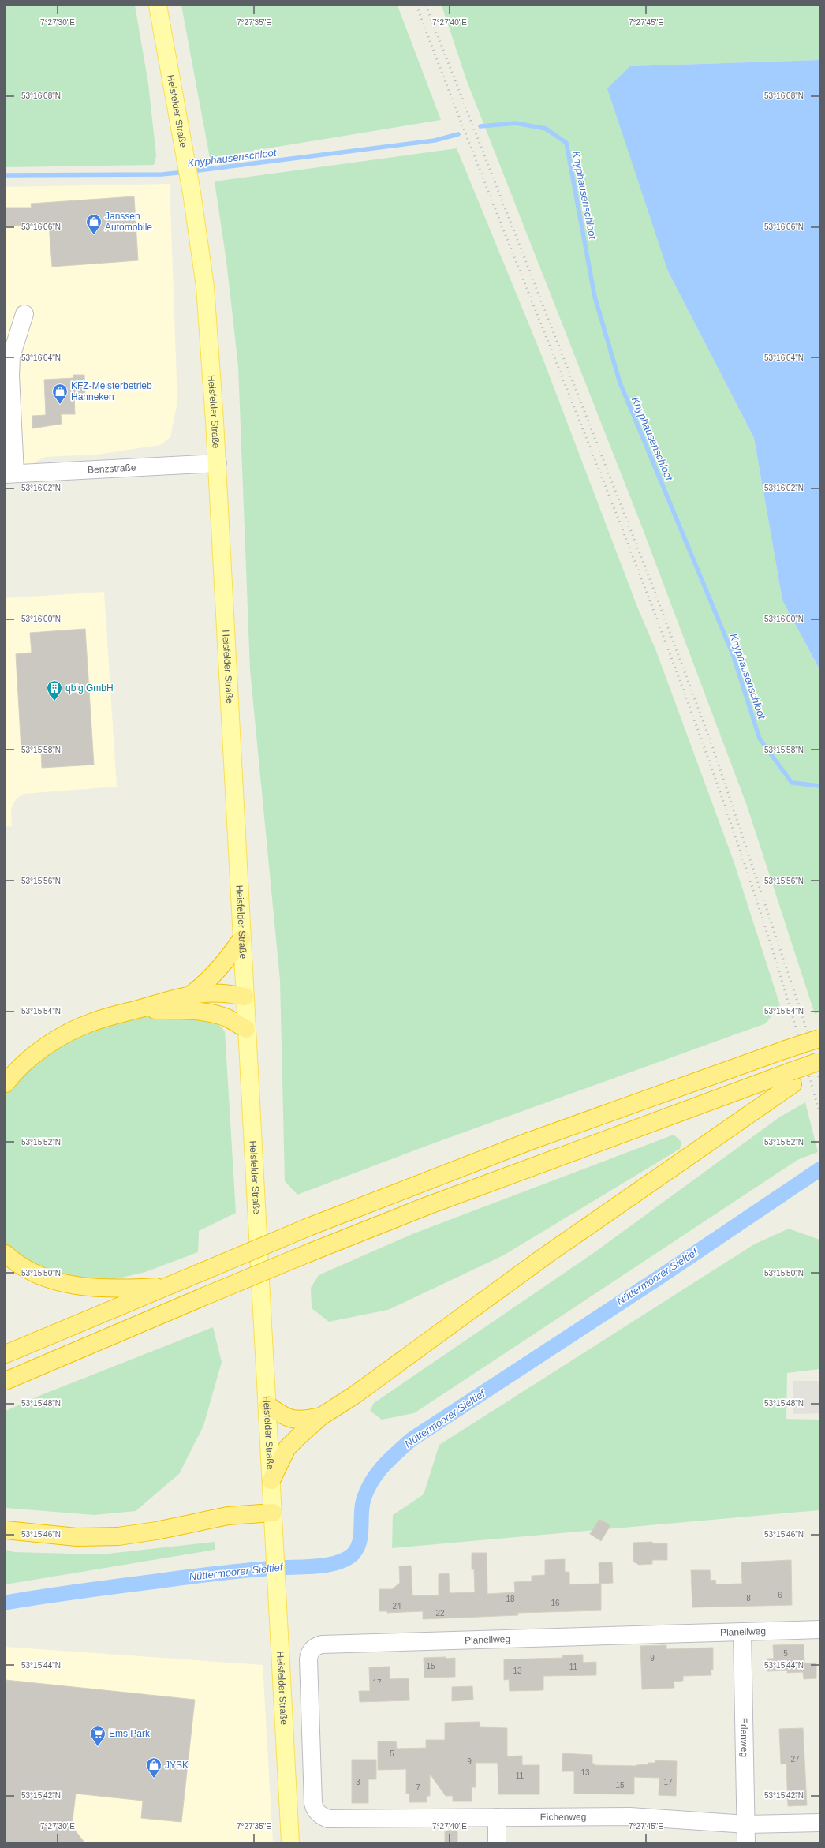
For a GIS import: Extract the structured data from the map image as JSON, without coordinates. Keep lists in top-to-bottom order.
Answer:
{
  "streets": {
    "main road": ["Heisfelder Straße"],
    "street": [
      "Benzstraße",
      "Planellweg",
      "Erlenweg",
      "Eichenweg"
    ]
  },
  "crossings": [
    ["Heisfelder Straße", "Benzstraße"],
    ["Planellweg", "Erlenweg"],
    ["Planellweg", "Eichenweg"],
    ["Erlenweg", "Eichenweg"]
  ],
  "water": ["Knyphausenschloot", "Nüttermoorer Sieltief"],
  "places": {
    "shop": ["Janssen Automobile", "KFZ-Meisterbetrieb Hanneken", "JYSK"],
    "building": ["qbig GmbH"],
    "supermarket": ["Ems Park"]
  },
  "house_numbers": [
    "6",
    "8",
    "18",
    "16",
    "24",
    "22",
    "5",
    "9",
    "15",
    "11",
    "13",
    "17",
    "5",
    "27",
    "9",
    "13",
    "11",
    "3",
    "17",
    "15",
    "7"
  ],
  "coordinates": [
    "7°27'30\"E",
    "7°27'35\"E",
    "7°27'40\"E",
    "7°27'45\"E",
    "53°16'08\"N",
    "53°16'06\"N",
    "53°16'04\"N",
    "53°16'02\"N",
    "53°16'00\"N",
    "53°15'58\"N",
    "53°15'56\"N",
    "53°15'54\"N",
    "53°15'52\"N",
    "53°15'50\"N",
    "53°15'48\"N",
    "53°15'46\"N",
    "53°15'44\"N",
    "53°15'42\"N"
  ]
}
